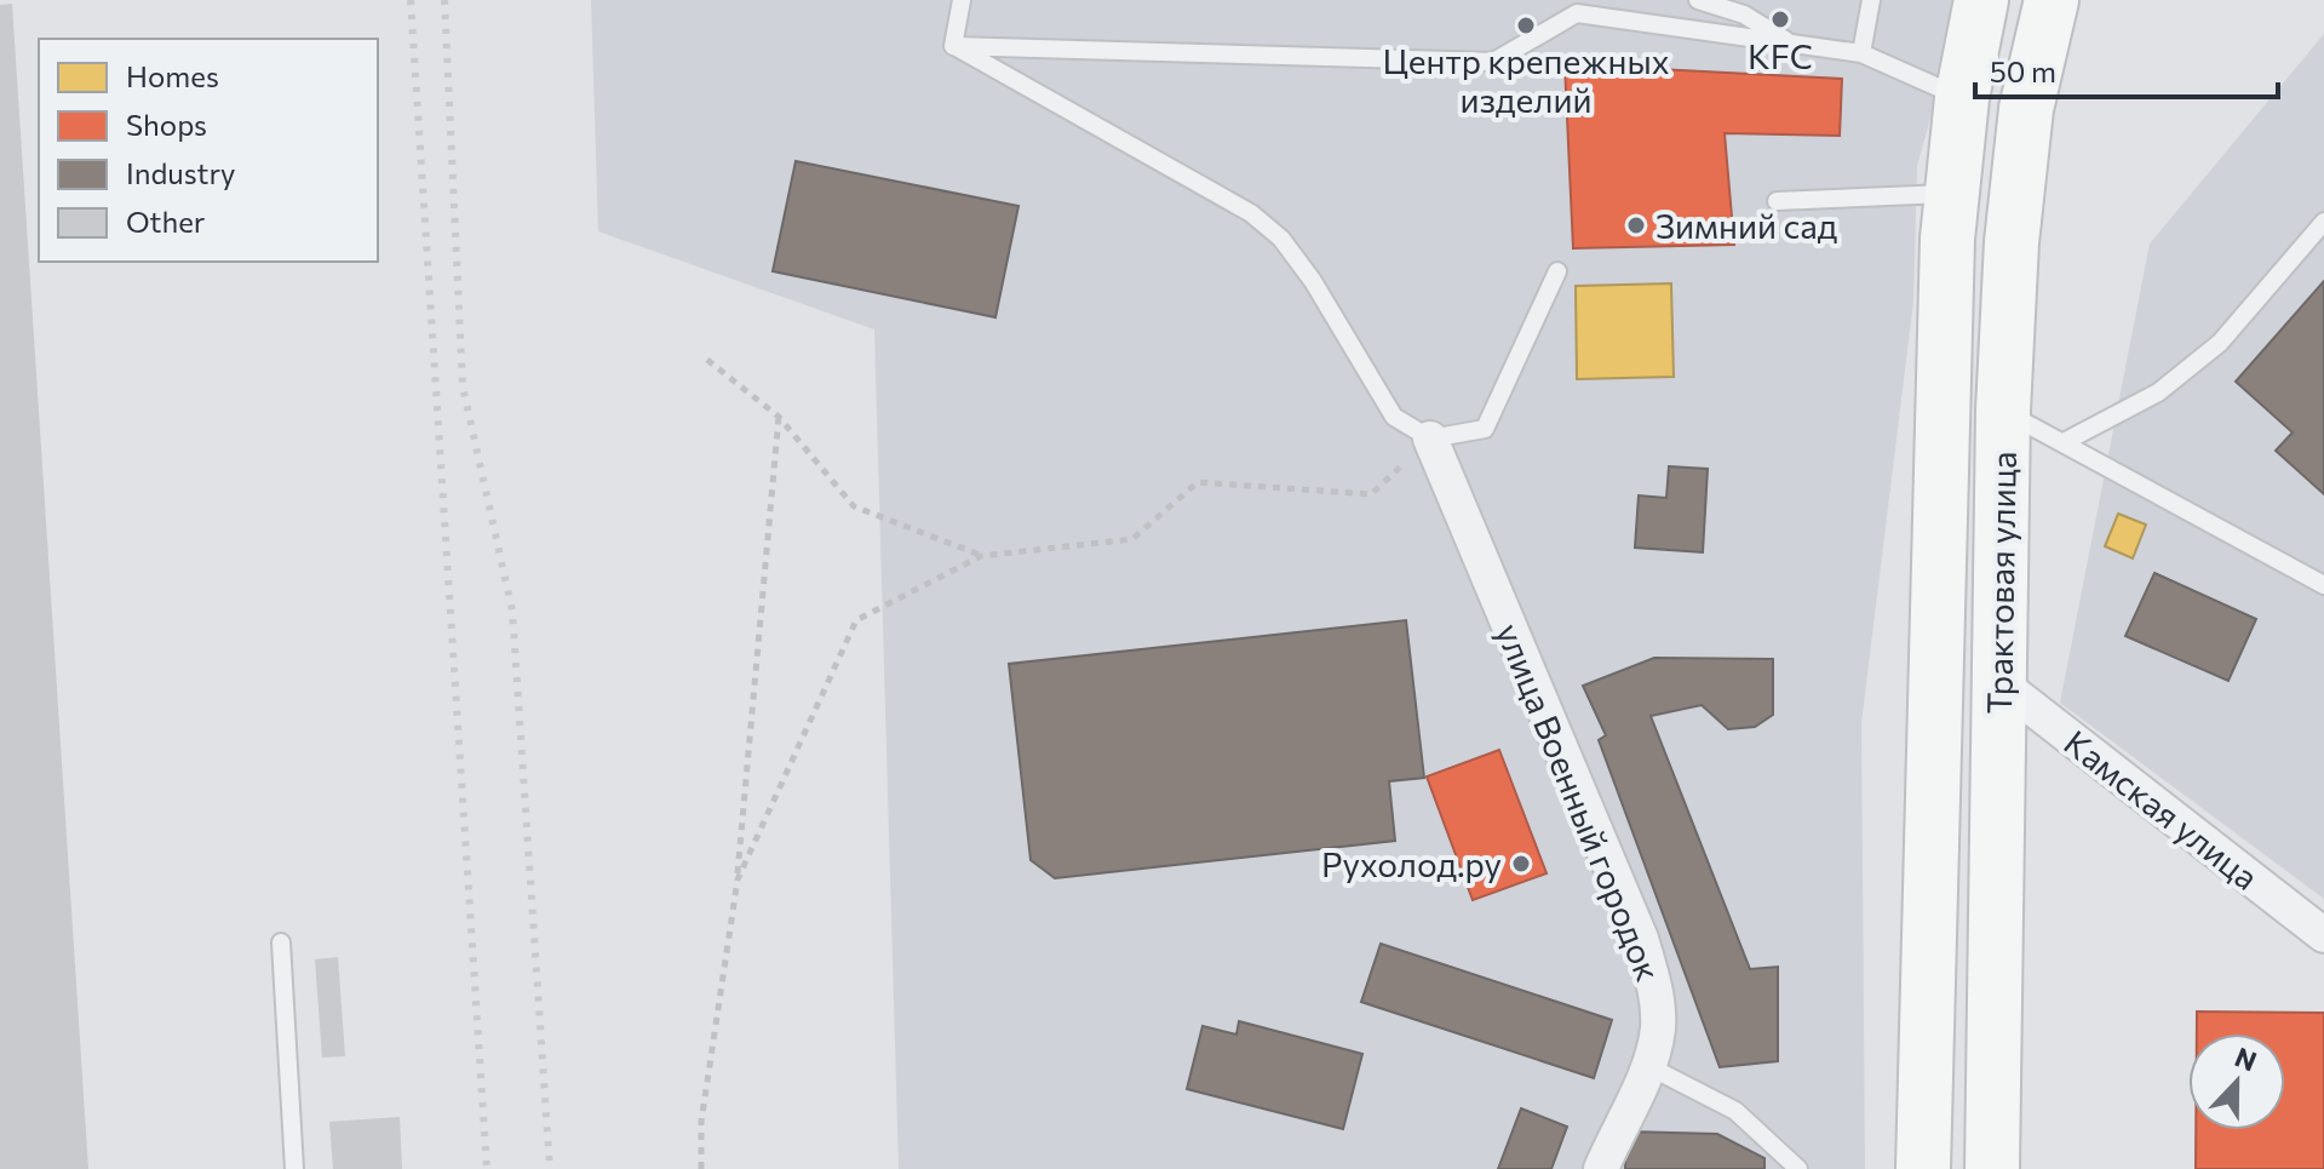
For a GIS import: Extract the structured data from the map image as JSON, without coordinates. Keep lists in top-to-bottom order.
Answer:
{
  "streets": {
    "main road": ["Трактовая улица"],
    "street": ["улица Военный городок", "Камская улица"]
  },
  "crossings": [
    ["Трактовая улица", "Камская улица"]
  ],
  "places": [
    "KFC",
    "Центр крепежных изделий",
    "Зимний сад",
    "Рухолод.ру"
  ],
  "legend": [
    "Homes",
    "Shops",
    "Industry",
    "Other"
  ],
  "scale_bar": "50 m",
  "north": "top"
}
